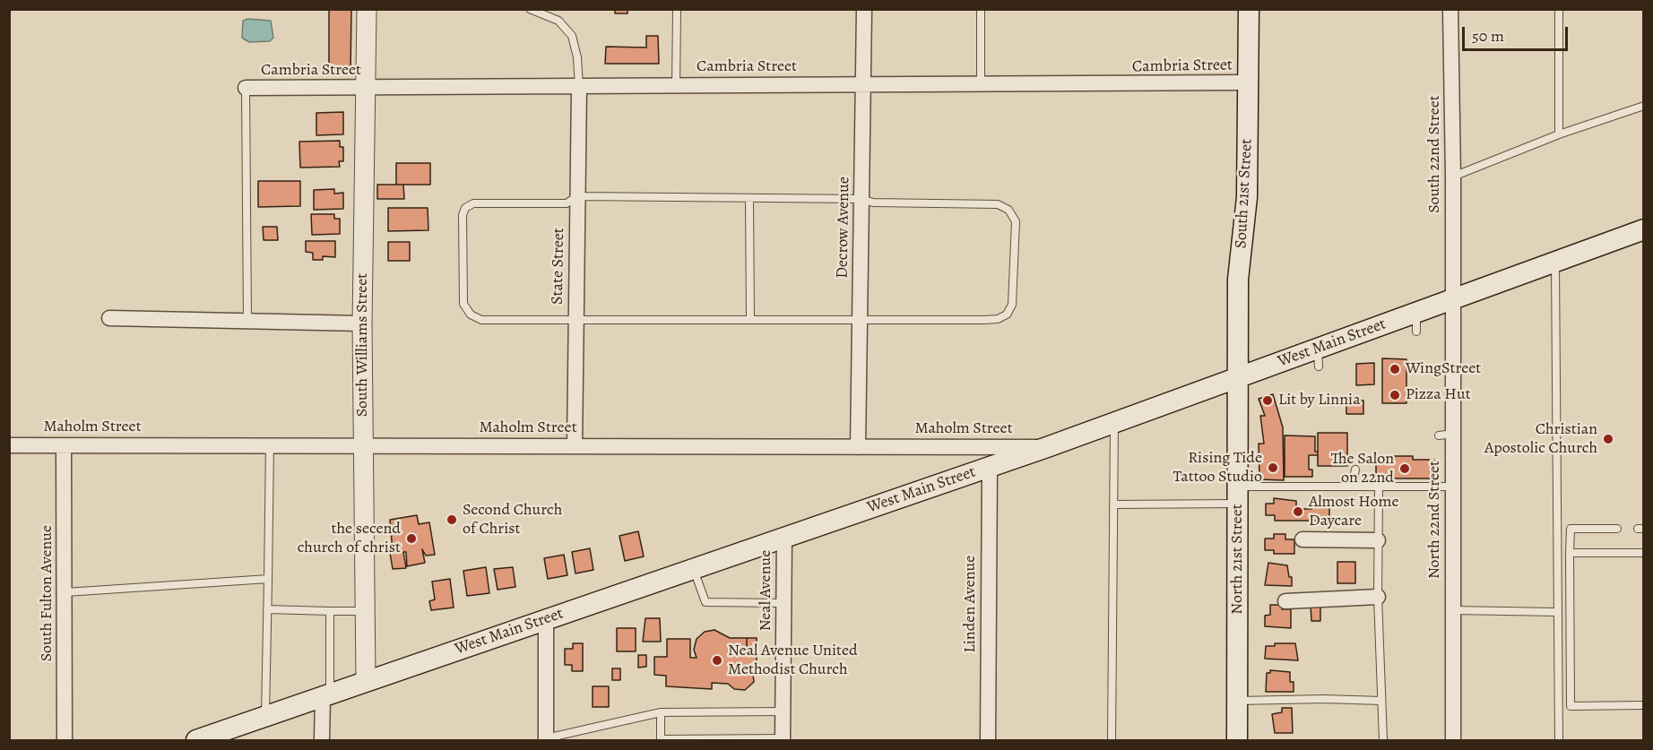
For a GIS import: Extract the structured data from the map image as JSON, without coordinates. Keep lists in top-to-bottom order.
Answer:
{
  "streets": {
    "main road": ["South 21st Street", "West Main Street", "North 21st Street"],
    "street": [
      "Cambria Street",
      "South 22nd Street",
      "Decrow Avenue",
      "State Street",
      "South Williams Street",
      "Maholm Street",
      "North 22nd Street",
      "Neal Avenue",
      "South Fulton Avenue",
      "Linden Avenue"
    ]
  },
  "crossings": [
    ["Cambria Street", "South 21st Street"],
    ["Cambria Street", "Decrow Avenue"],
    ["Cambria Street", "State Street"],
    ["Cambria Street", "South Williams Street"],
    ["South 22nd Street", "West Main Street"],
    ["South 22nd Street", "North 22nd Street"],
    ["South 21st Street", "West Main Street"],
    ["South 21st Street", "North 21st Street"],
    ["Decrow Avenue", "Maholm Street"],
    ["State Street", "Maholm Street"],
    ["West Main Street", "South Williams Street"],
    ["West Main Street", "Maholm Street"],
    ["West Main Street", "North 22nd Street"],
    ["West Main Street", "North 21st Street"],
    ["West Main Street", "Neal Avenue"],
    ["West Main Street", "Linden Avenue"],
    ["South Williams Street", "Maholm Street"],
    ["Maholm Street", "South Fulton Avenue"]
  ],
  "places": [
    "WingStreet",
    "Pizza Hut",
    "Lit by Linnia",
    "Christian Apostolic Church",
    "Rising Tide Tattoo Studio",
    "The Salon on 22nd",
    "Almost Home Daycare",
    "Second Church of Christ",
    "the secend church of christ",
    "Neal Avenue United Methodist Church"
  ],
  "scale_bar": "50 m"
}
